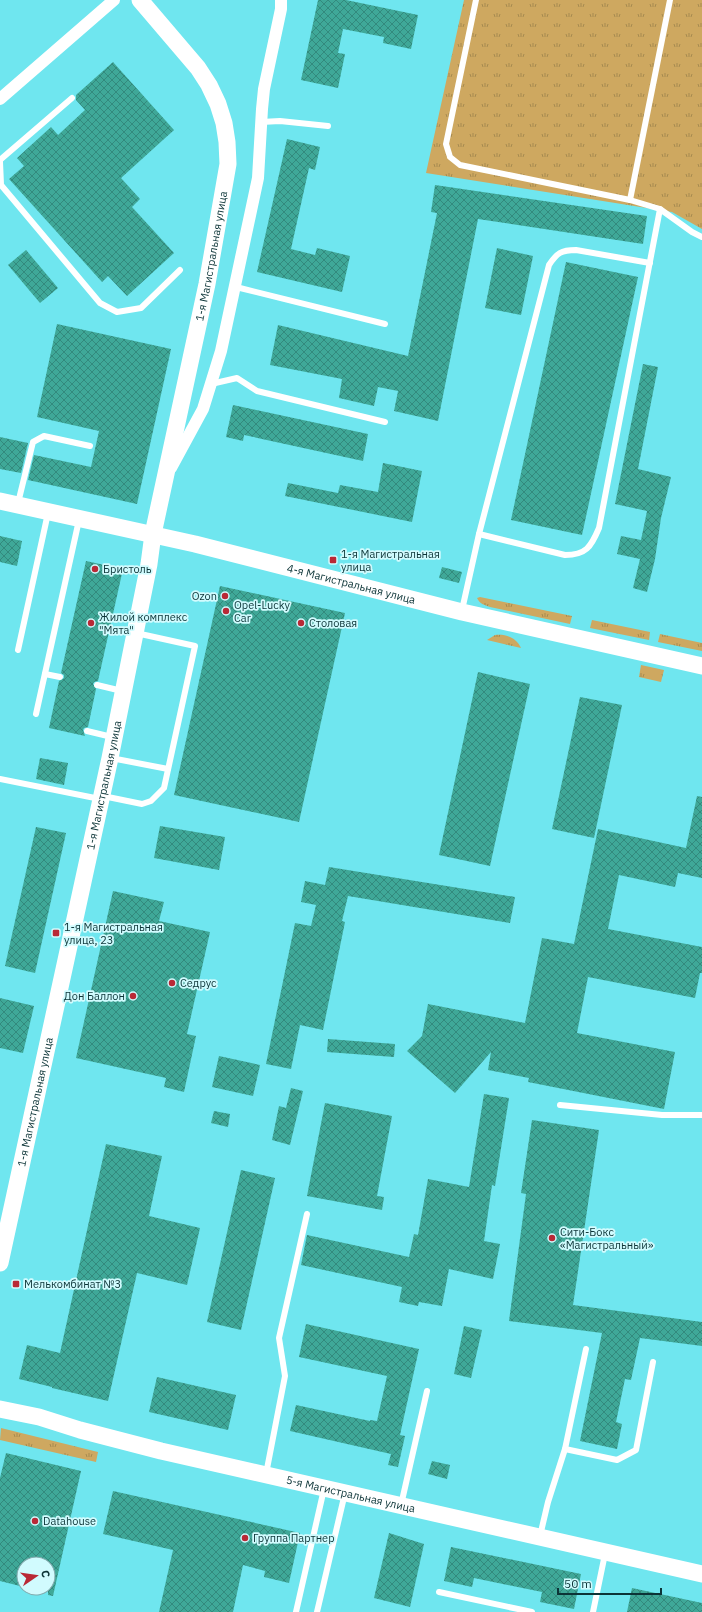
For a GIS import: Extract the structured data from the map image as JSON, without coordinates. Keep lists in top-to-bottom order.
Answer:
{
  "streets": {
    "street": ["1-я Магистральная улица", "4-я Магистральная улица", "5-я Магистральная улица"]
  },
  "crossings": [
    ["1-я Магистральная улица", "4-я Магистральная улица"]
  ],
  "places": {
    "transit": ["1-я Магистральная улица", "1-я Магистральная улица, 23", "Мелькомбинат №3"],
    "other": [
      "Бристоль",
      "Ozon",
      "Opel-Lucky Car",
      "Жилой комплекс \"Мята\"",
      "Столовая",
      "Седрус",
      "Дон Баллон",
      "Сити-Бокс «Магистральный»",
      "Datahouse",
      "Группа Партнер"
    ]
  },
  "scale_bar": "50 m",
  "north": "right"
}
